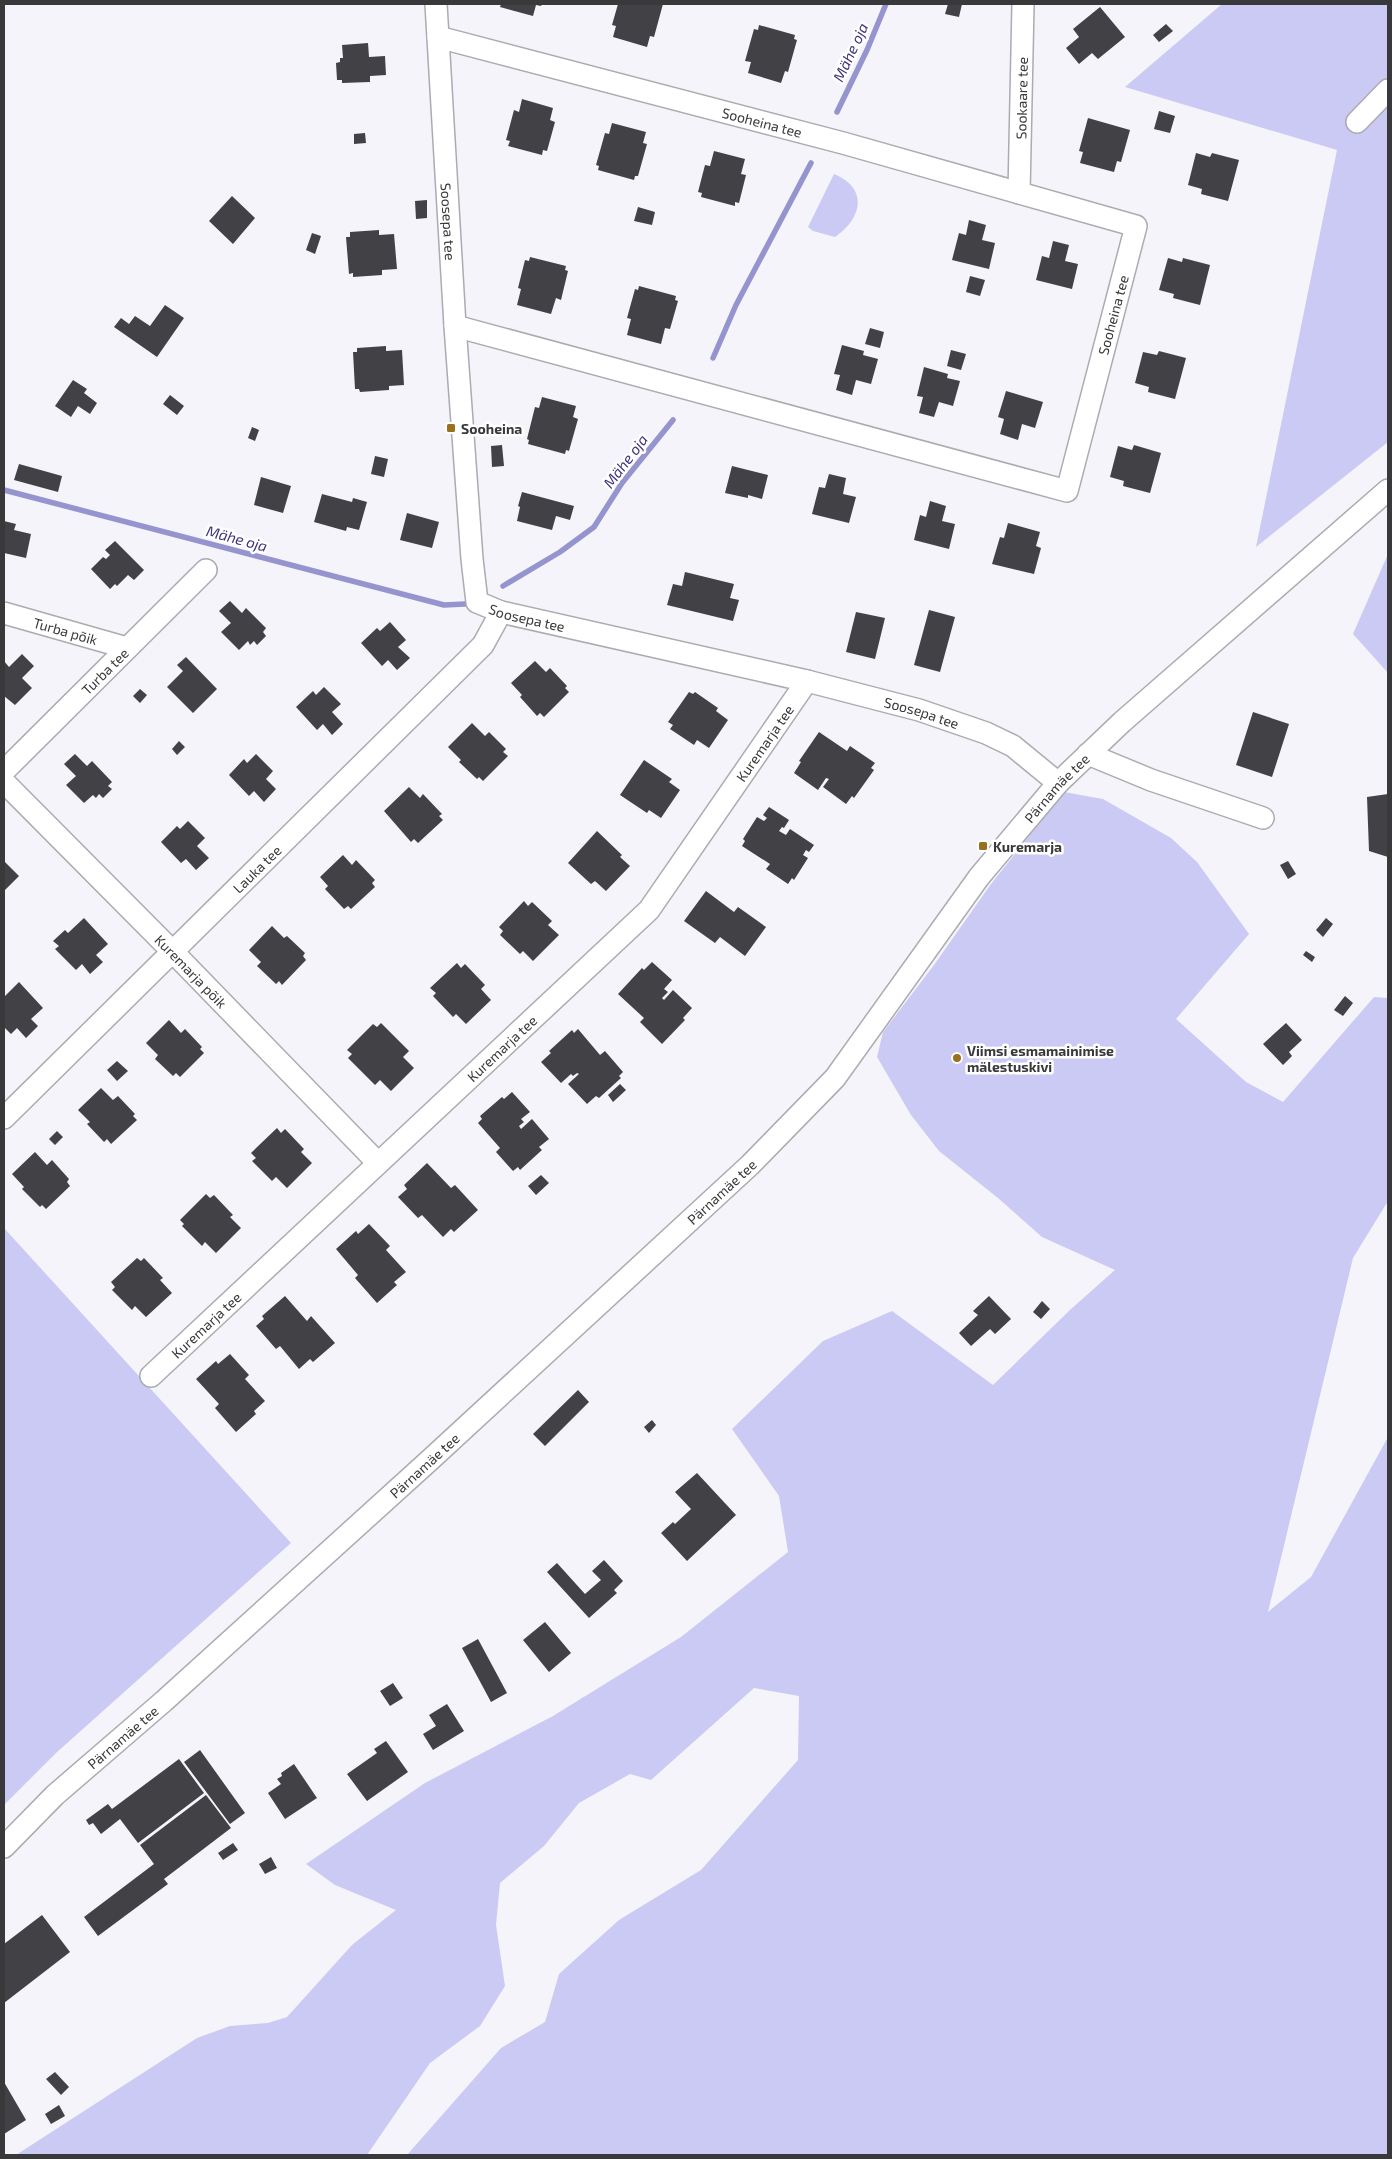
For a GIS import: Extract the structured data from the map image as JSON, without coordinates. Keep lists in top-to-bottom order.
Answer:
{
  "streets": {
    "street": [
      "Sookaare tee",
      "Sooheina tee",
      "Soosepa tee",
      "Turba põik",
      "Turba tee",
      "Kuremarja tee",
      "Pärnamäe tee",
      "Lauka tee",
      "Kuremarja põik"
    ]
  },
  "crossings": [
    ["Sookaare tee", "Sooheina tee"],
    ["Sooheina tee", "Soosepa tee"],
    ["Soosepa tee", "Kuremarja tee"],
    ["Soosepa tee", "Pärnamäe tee"],
    ["Soosepa tee", "Lauka tee"],
    ["Turba põik", "Turba tee"],
    ["Kuremarja tee", "Kuremarja põik"],
    ["Lauka tee", "Kuremarja põik"]
  ],
  "water": ["Mähe oja"],
  "places": {
    "transit": ["Sooheina", "Kuremarja"],
    "other": ["Viimsi esmamainimise mälestuskivi"]
  }
}
